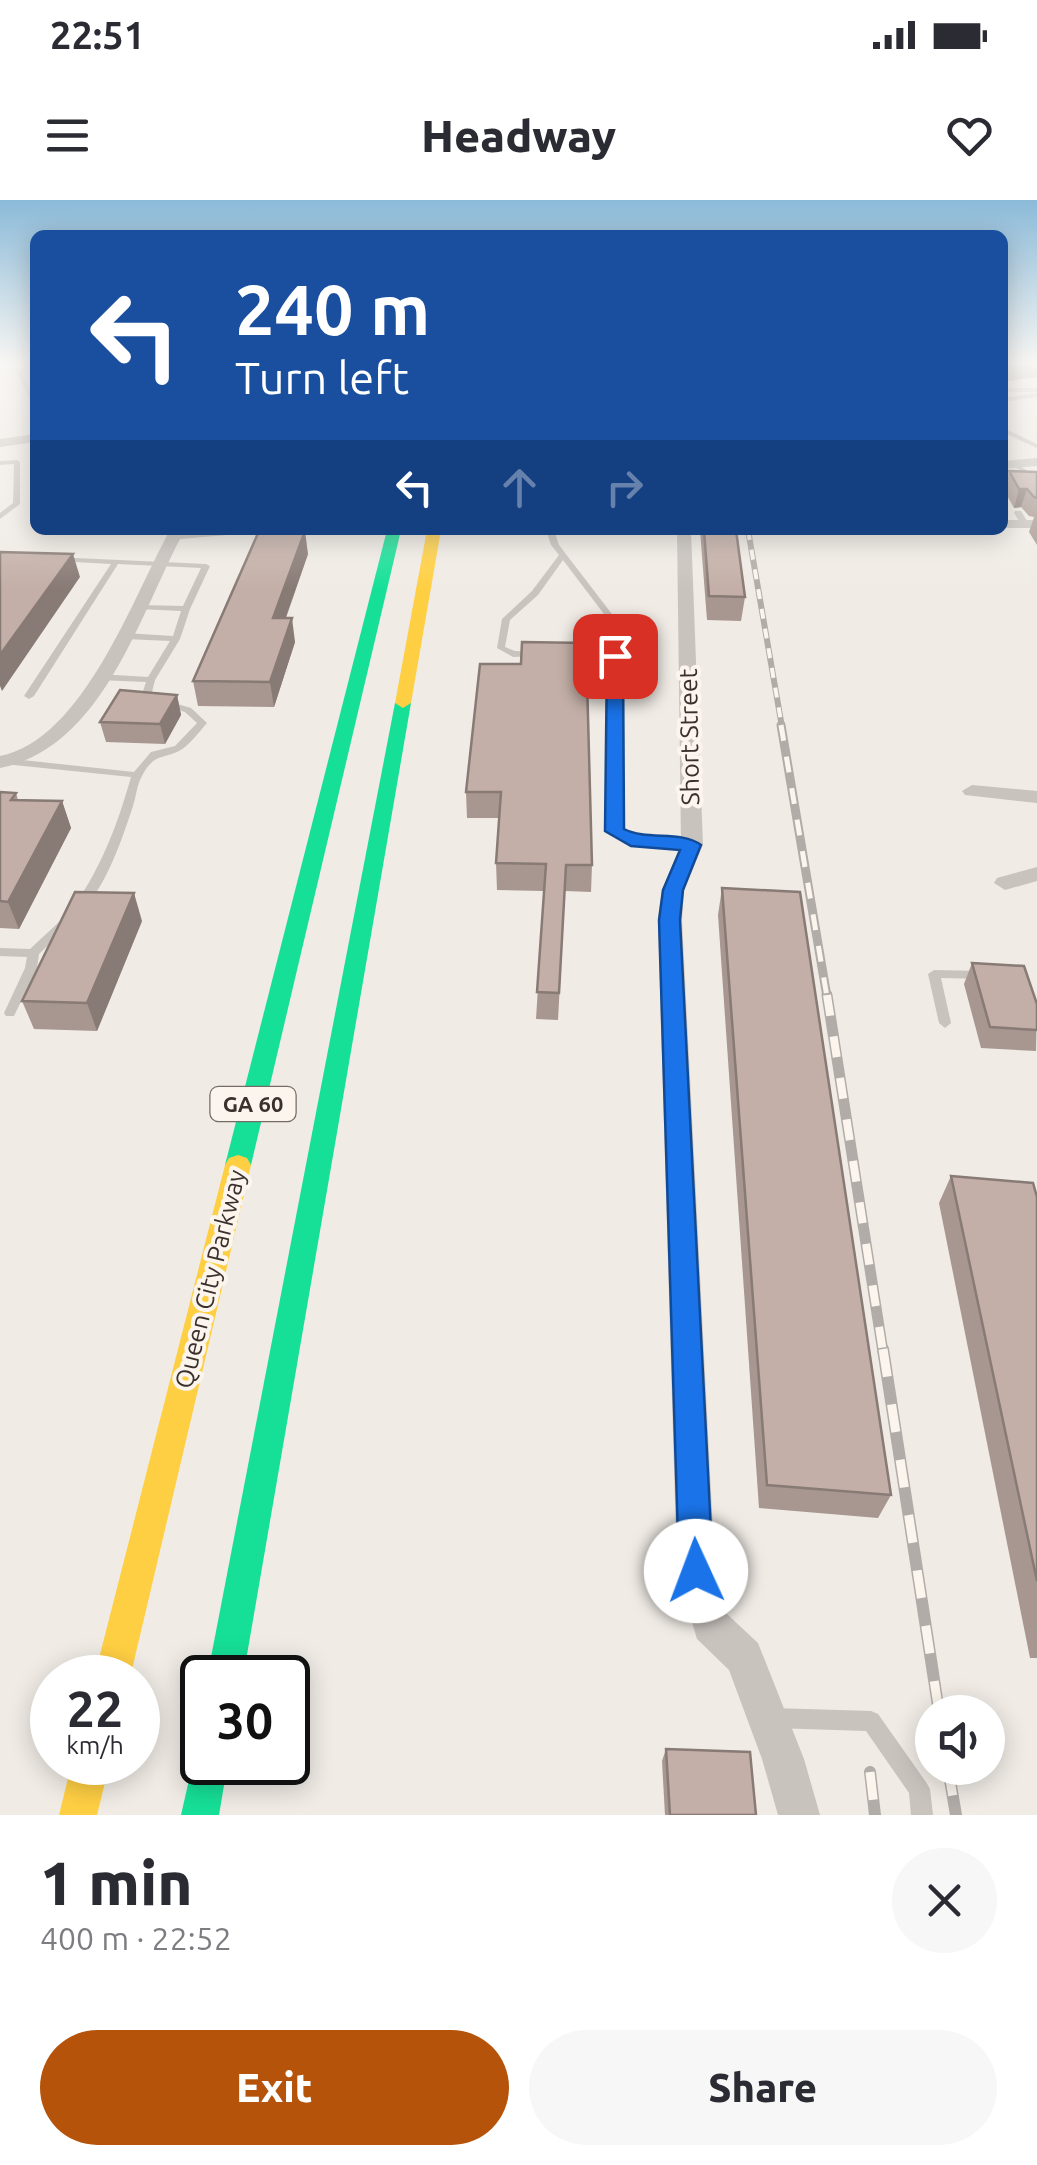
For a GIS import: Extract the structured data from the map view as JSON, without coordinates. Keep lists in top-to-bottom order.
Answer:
{
  "streets": {
    "main road": ["GA 60", "Queen City Parkway"],
    "street": ["Short Street"]
  },
  "page": {
    "status": "22:51",
    "header": "Headway",
    "turn": ["240 m", "Turn left"],
    "speed": "22 km/h",
    "limit": "30",
    "heading": ["1 min", "400 m · 22:52"],
    "buttons": ["Exit", "Share"]
  }
}
